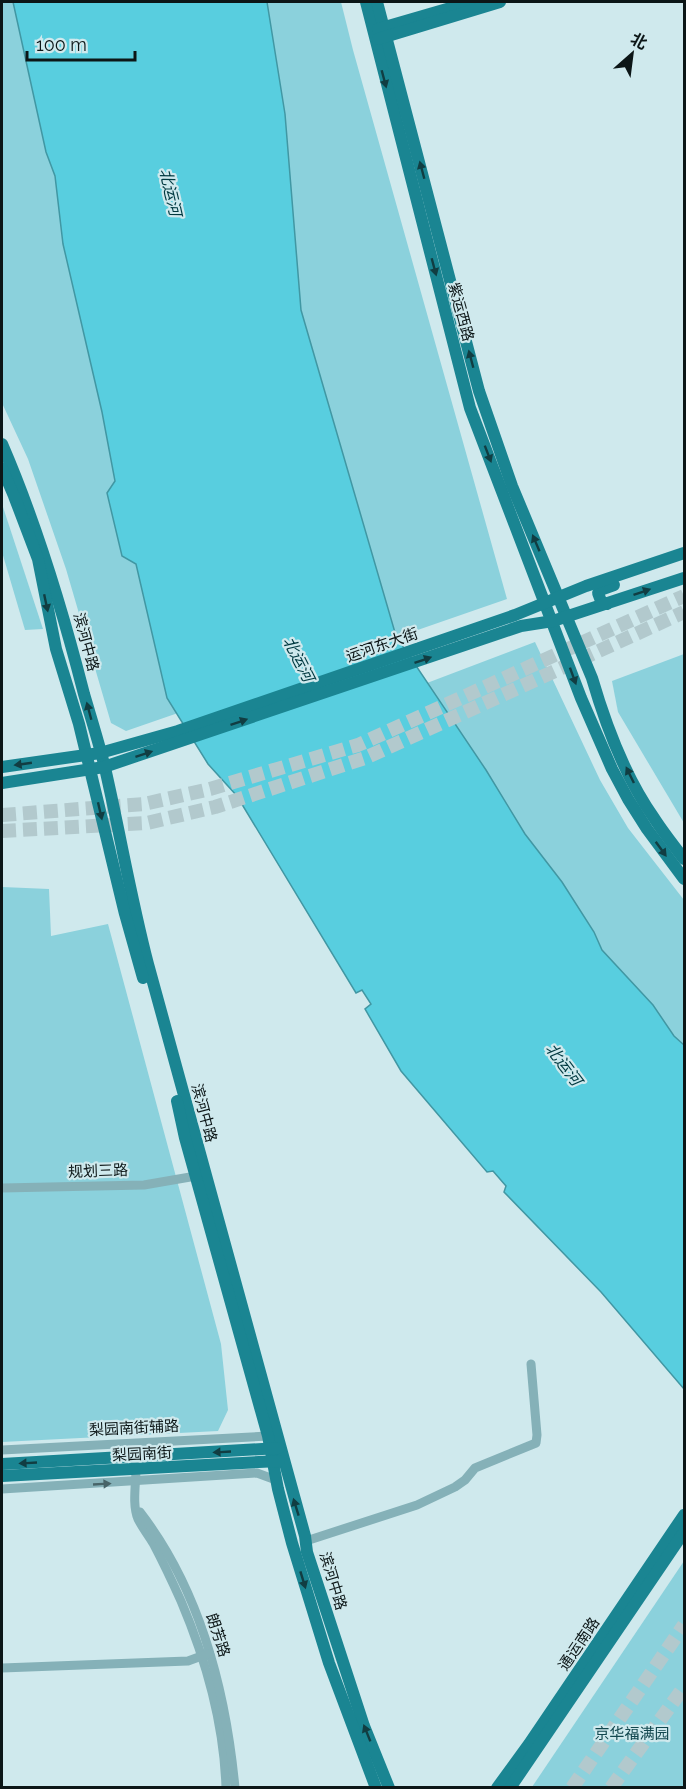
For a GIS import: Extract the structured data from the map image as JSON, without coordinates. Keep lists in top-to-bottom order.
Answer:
{
  "streets": {
    "main road": [
      "紫运西路",
      "滨河中路",
      "运河东大街",
      "梨园南街",
      "通运南路"
    ],
    "street": ["规划三路", "梨园南街辅路", "朗芳路"]
  },
  "crossings": [
    ["紫运西路", "运河东大街"],
    ["滨河中路", "运河东大街"],
    ["滨河中路", "规划三路"],
    ["滨河中路", "梨园南街辅路"],
    ["滨河中路", "梨园南街"],
    ["梨园南街", "朗芳路"]
  ],
  "water": ["北运河"],
  "parks": ["京华福满园"],
  "scale_bar": "100 m",
  "north": "top right"
}
